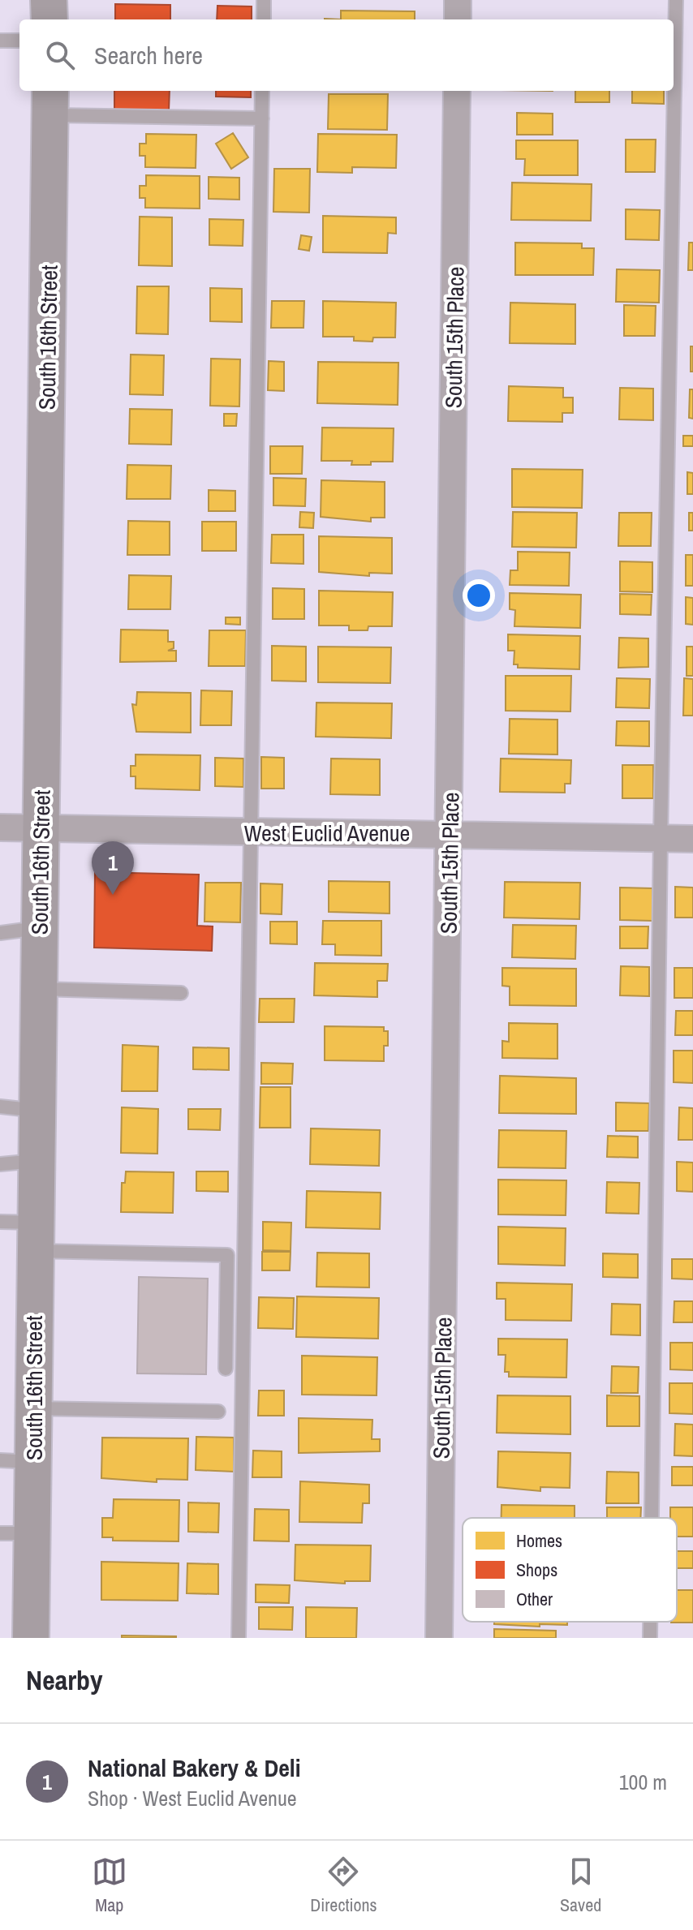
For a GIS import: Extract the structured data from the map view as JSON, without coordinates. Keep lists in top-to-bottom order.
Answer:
{
  "streets": {
    "street": ["South 16th Street", "South 15th Place", "West Euclid Avenue"]
  },
  "crossings": [
    ["South 16th Street", "West Euclid Avenue"],
    ["South 15th Place", "West Euclid Avenue"]
  ],
  "legend": ["Homes", "Shops", "Other"],
  "page": {
    "search": "Search here",
    "pins": "1",
    "heading": "Nearby",
    "list": [
      {
        "mark": "1",
        "name": "National Bakery & Deli",
        "note": "Shop · West Euclid Avenue",
        "value": "100 m"
      }
    ],
    "nav": ["Map", "Directions", "Saved"]
  }
}
